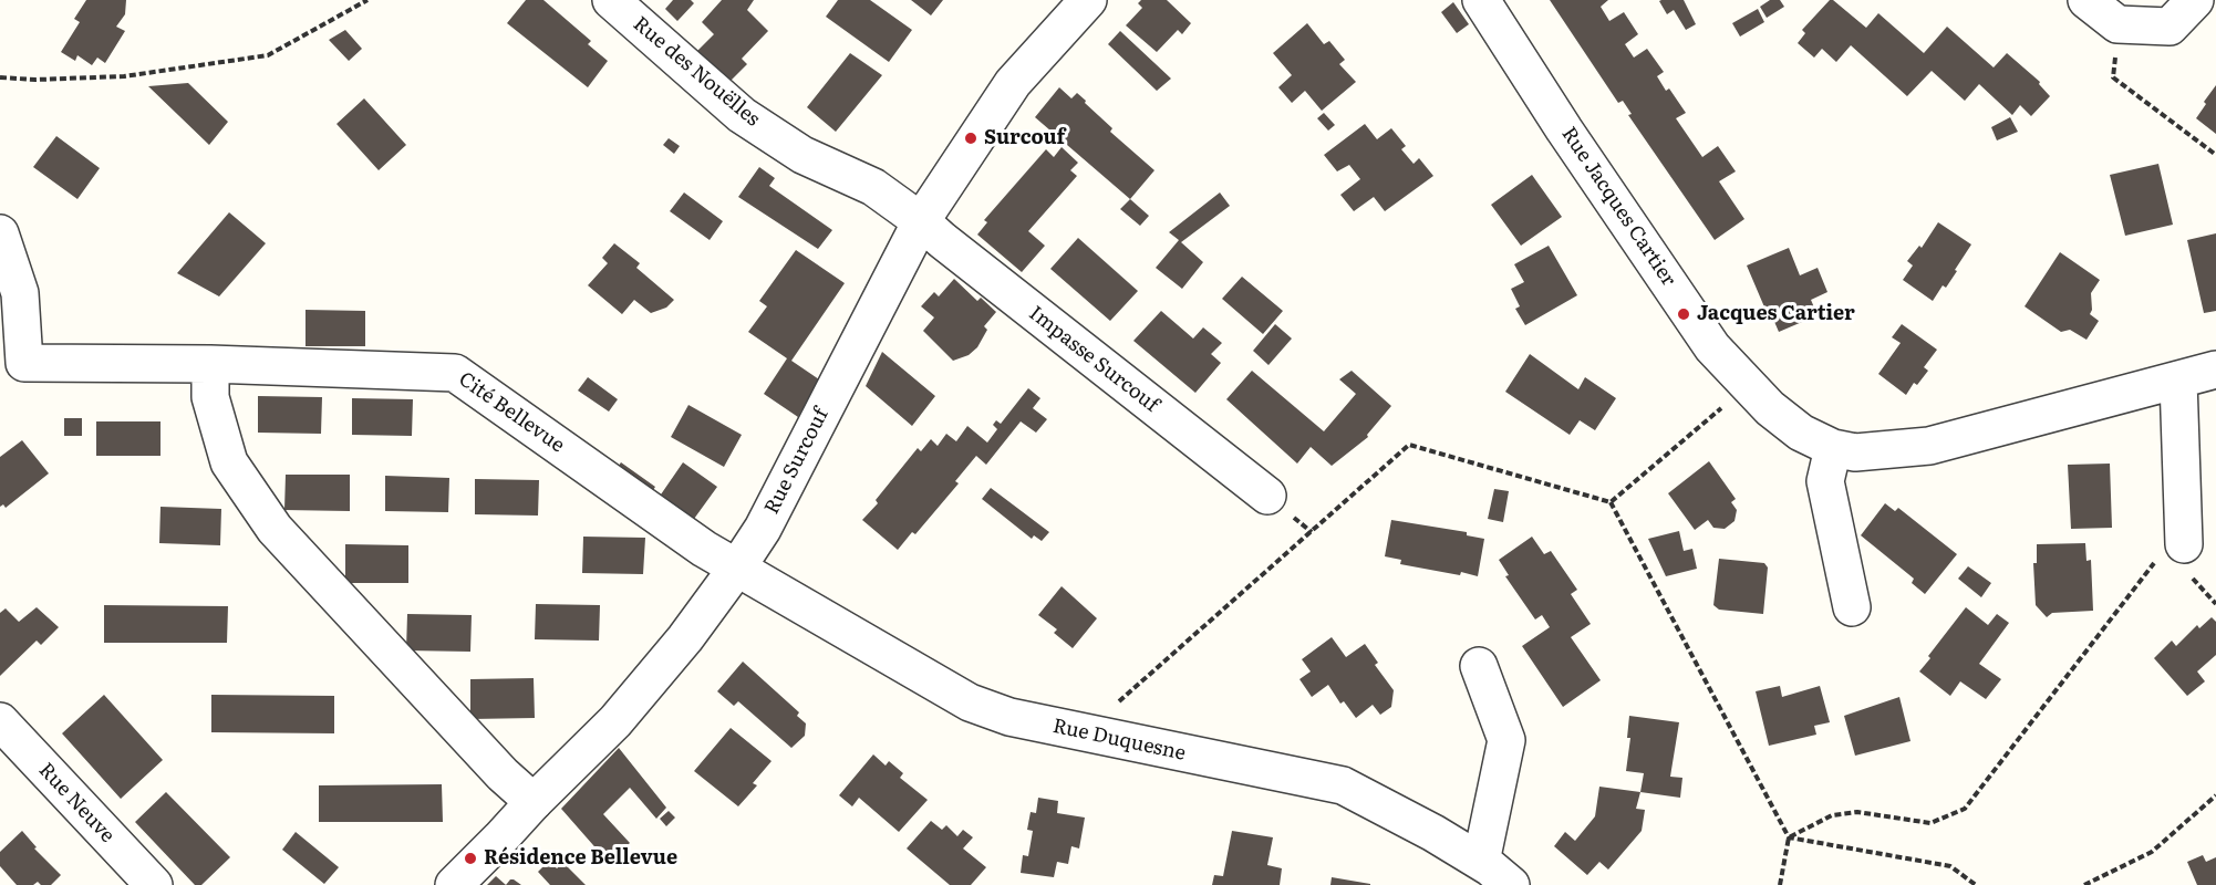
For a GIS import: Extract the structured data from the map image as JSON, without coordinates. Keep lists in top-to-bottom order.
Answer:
{
  "streets": {
    "street": [
      "Rue des Nouëlles",
      "Rue Jacques Cartier",
      "Impasse Surcouf",
      "Cité Bellevue",
      "Rue Surcouf",
      "Rue Duquesne",
      "Rue Neuve"
    ]
  },
  "crossings": [
    ["Rue des Nouëlles", "Impasse Surcouf"],
    ["Rue des Nouëlles", "Rue Surcouf"],
    ["Impasse Surcouf", "Rue Surcouf"],
    ["Cité Bellevue", "Rue Surcouf"],
    ["Cité Bellevue", "Rue Duquesne"],
    ["Rue Surcouf", "Rue Duquesne"]
  ],
  "places": ["Surcouf", "Jacques Cartier", "Résidence Bellevue"]
}
